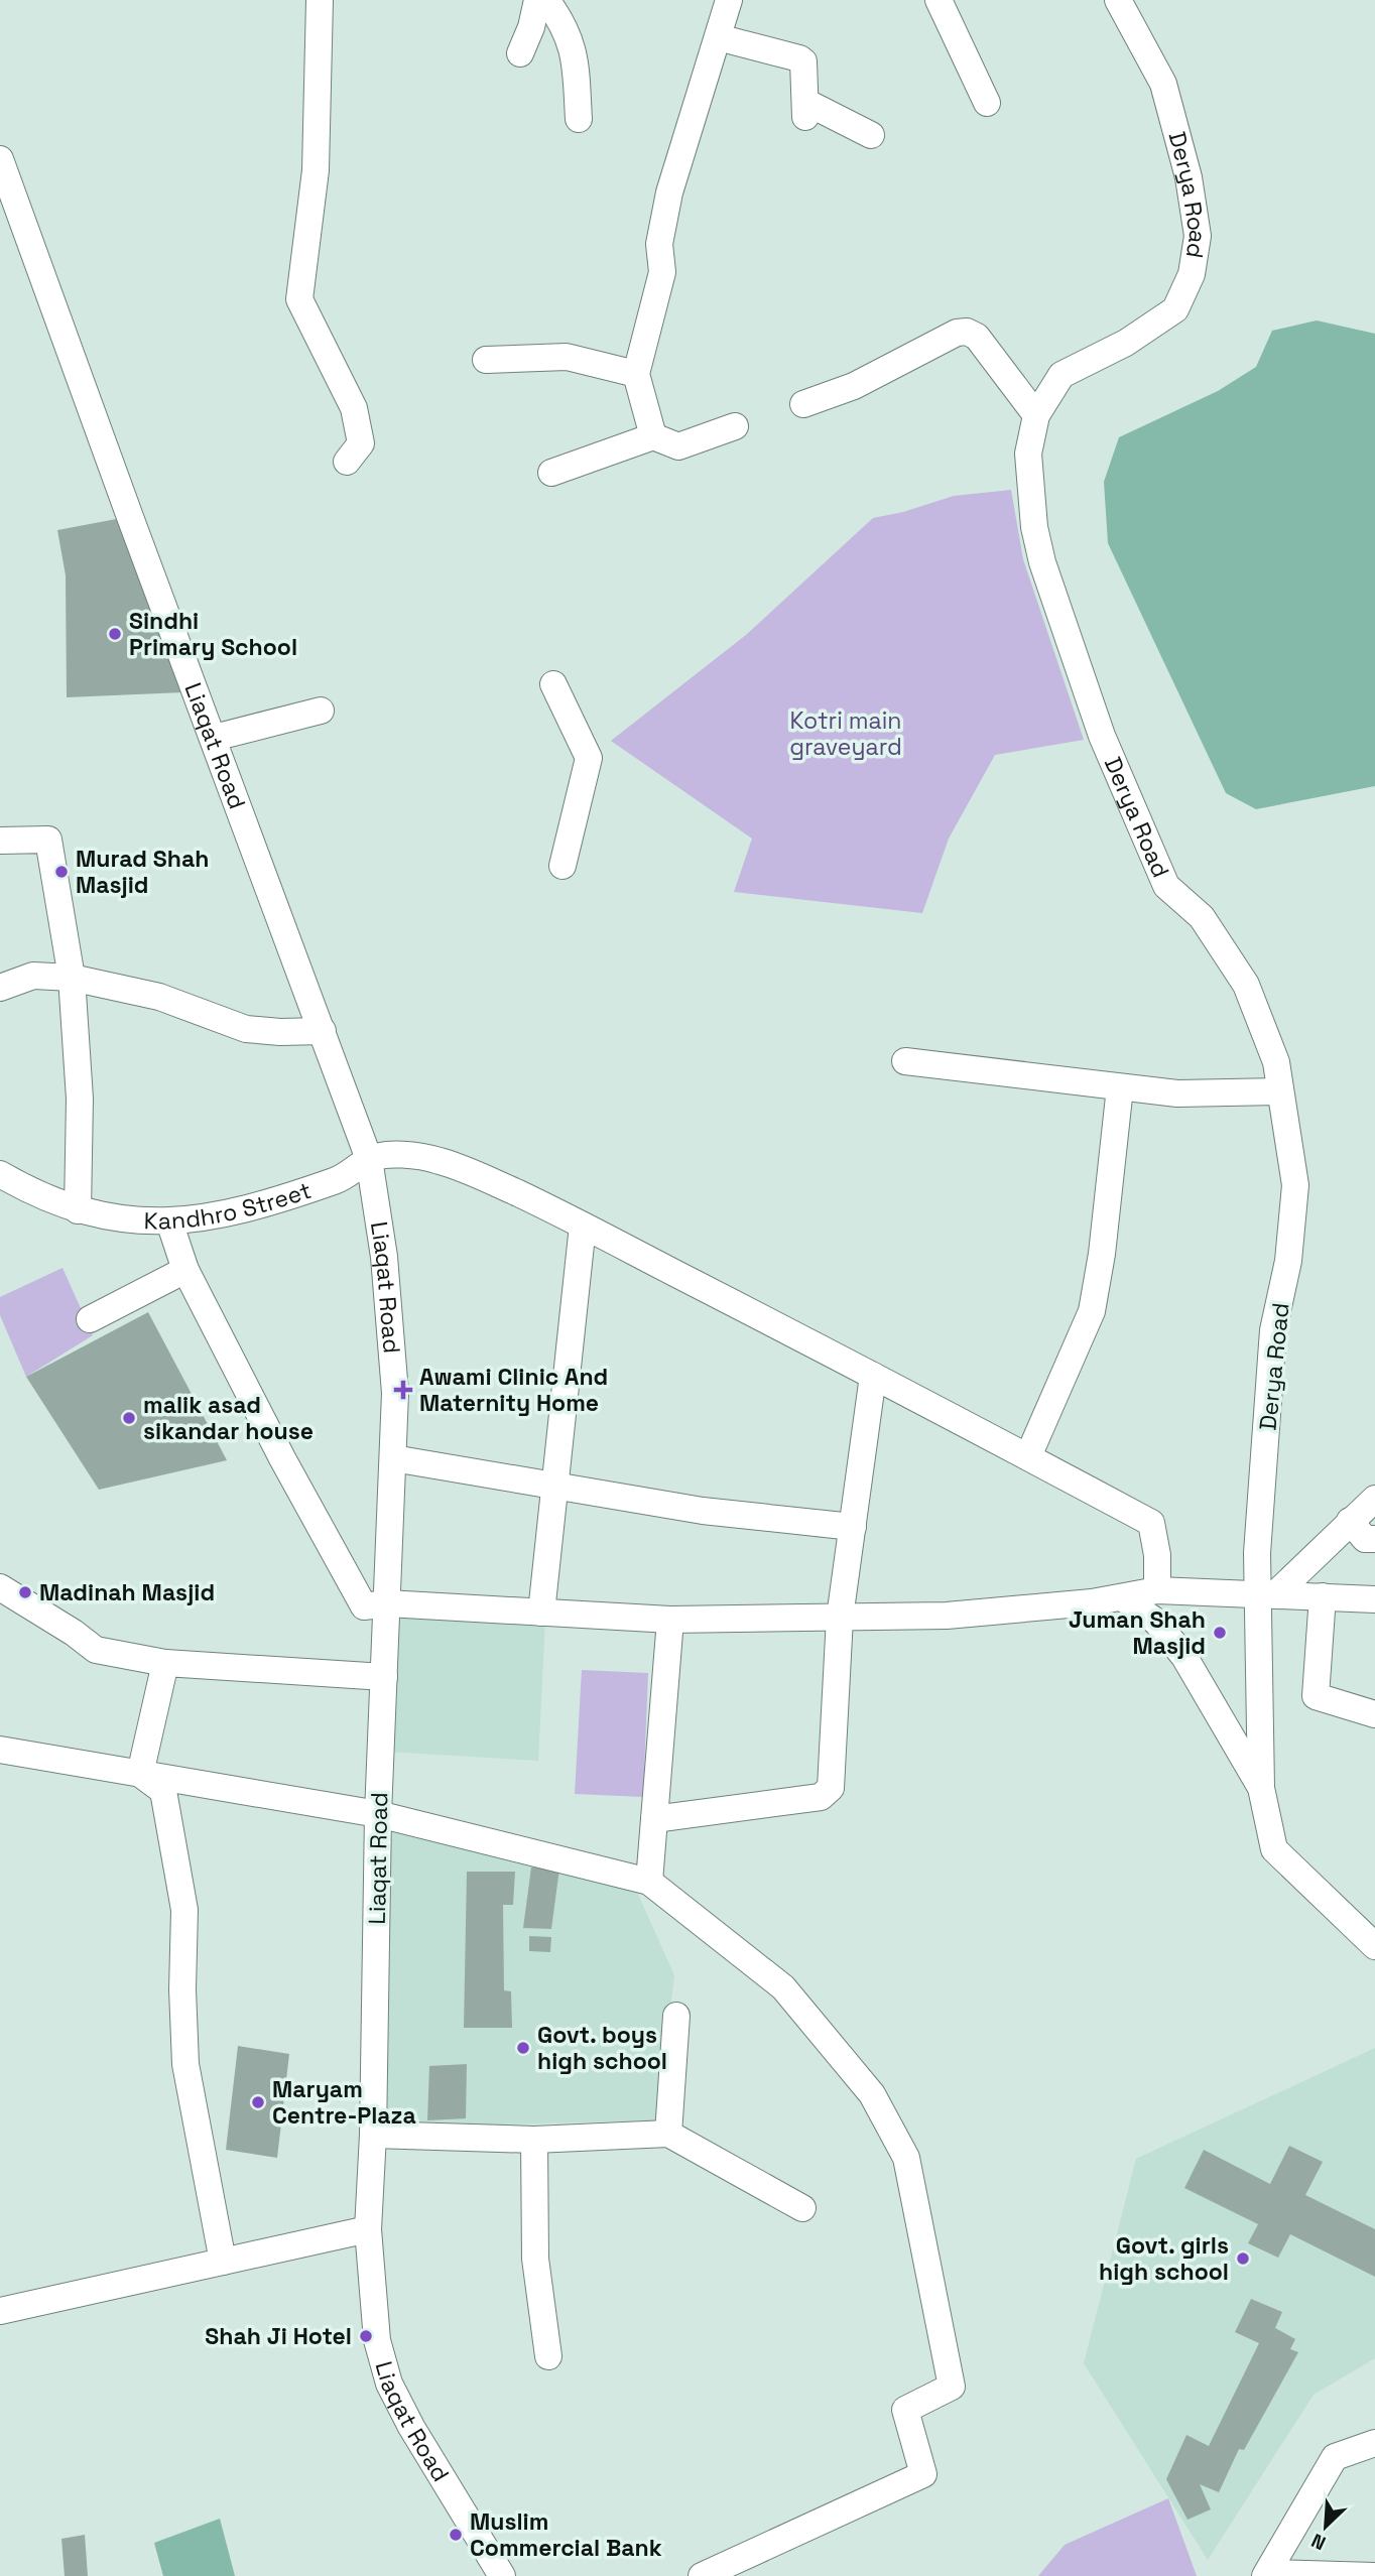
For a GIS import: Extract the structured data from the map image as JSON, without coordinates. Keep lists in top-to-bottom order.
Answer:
{
  "streets": {
    "street": ["Derya Road", "Liaqat Road", "Kandhro Street"]
  },
  "crossings": [
    ["Liaqat Road", "Kandhro Street"]
  ],
  "parks": ["Kotri main graveyard"],
  "places": {
    "other": [
      "Sindhi Primary School",
      "Murad Shah Masjid",
      "malik asad sikandar house",
      "Madinah Masjid",
      "Juman Shah Masjid",
      "Govt. boys high school",
      "Maryam Centre-Plaza",
      "Govt. girls high school",
      "Shah Ji Hotel",
      "Muslim Commercial Bank"
    ],
    "health": ["Awami Clinic And Maternity Home"]
  },
  "north": "bottom left"
}
